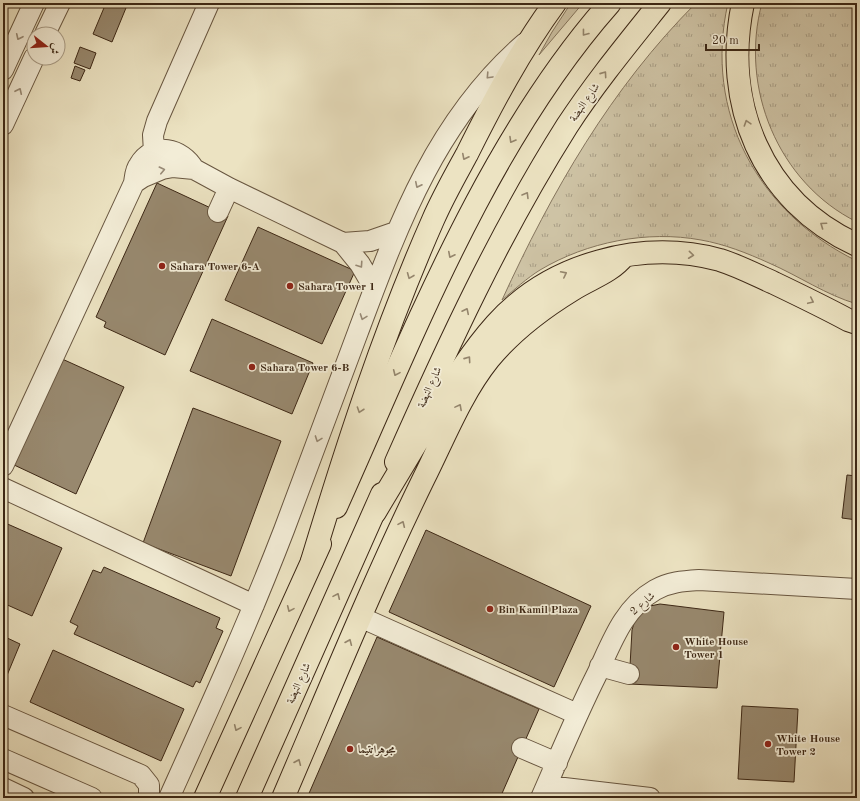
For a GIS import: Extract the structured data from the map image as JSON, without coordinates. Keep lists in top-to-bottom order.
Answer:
{
  "streets": {
    "main road": ["شارع النهضة"],
    "street": ["شارع 2"]
  },
  "places": [
    "Sahara Tower 6-A",
    "Sahara Tower 1",
    "Sahara Tower 6-B",
    "Bin Kamil Plaza",
    "White House Tower 1",
    "White House Tower 2",
    "مجوهراتتيما"
  ],
  "scale_bar": "20 m",
  "north": "right"
}
